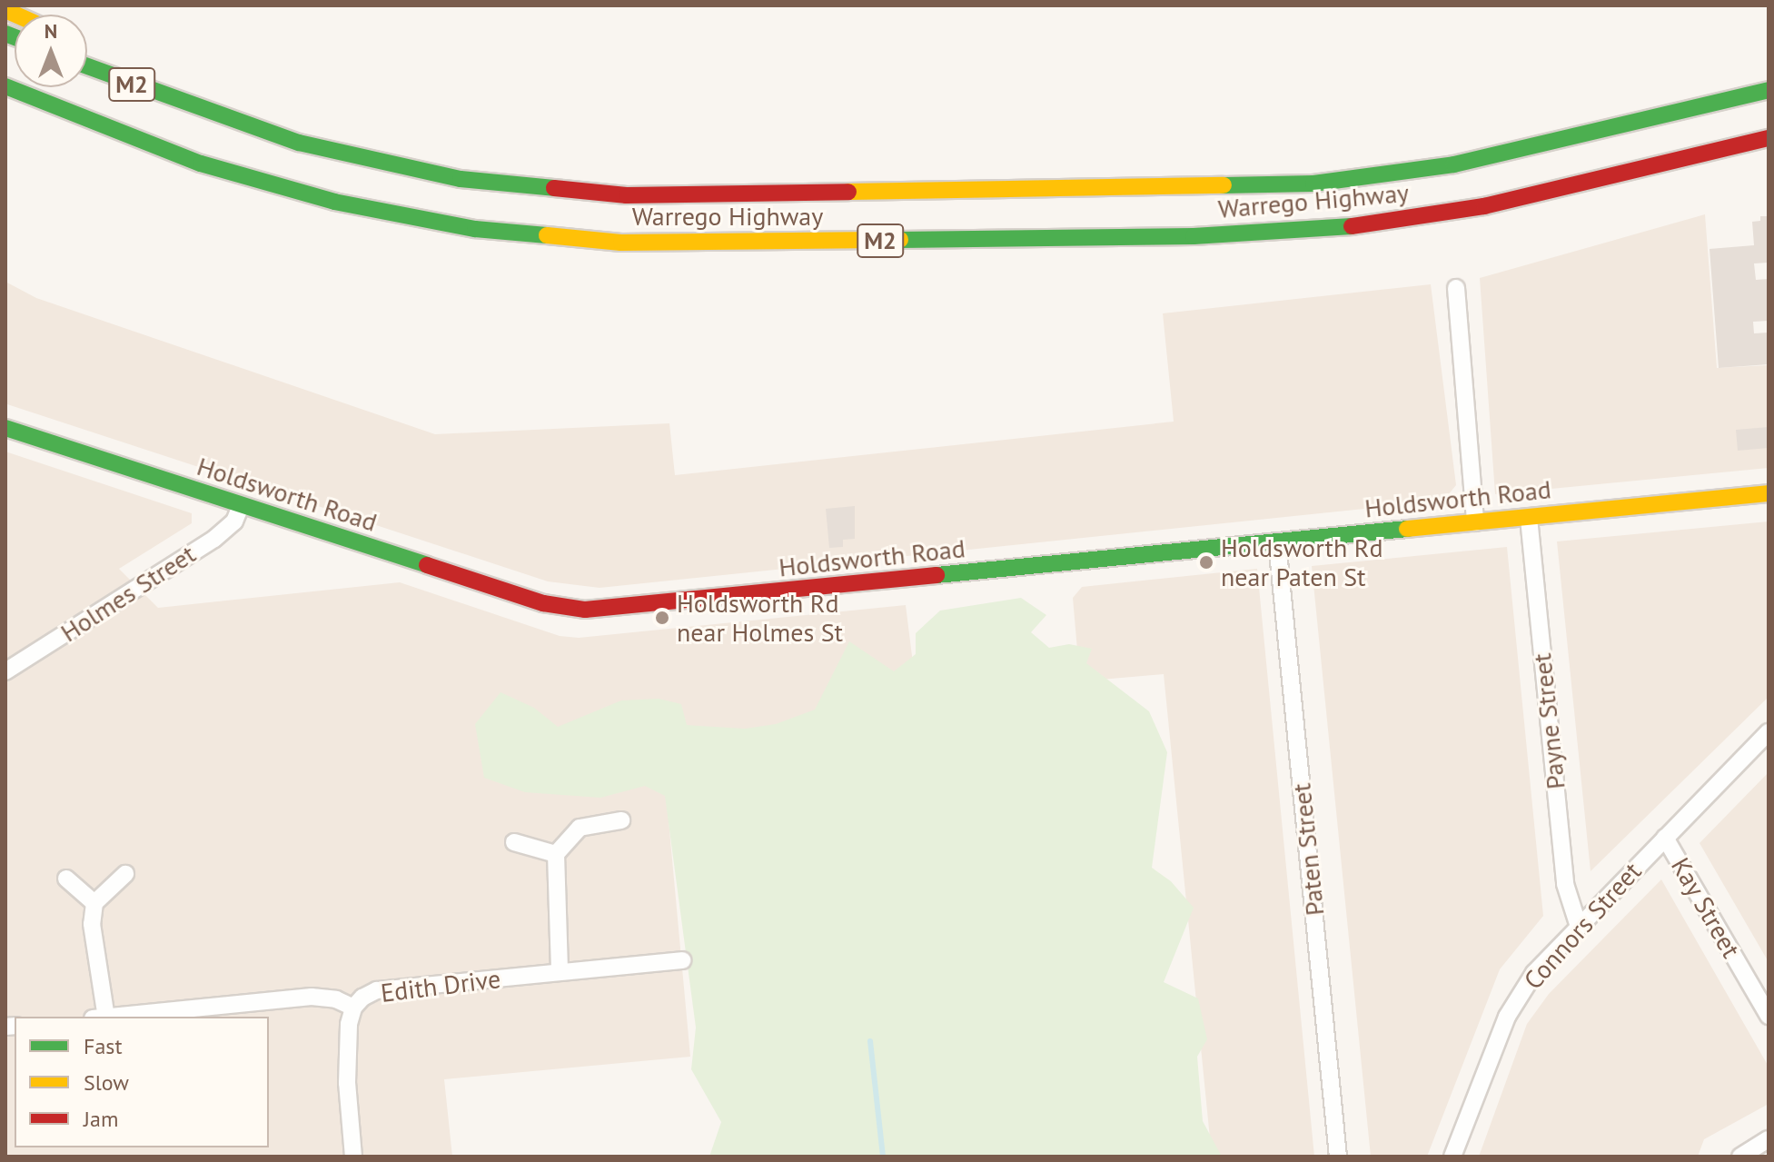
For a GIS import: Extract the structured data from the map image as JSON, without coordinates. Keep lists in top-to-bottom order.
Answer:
{
  "streets": {
    "main road": ["M2", "Warrego Highway", "Holdsworth Road"],
    "street": [
      "Holmes Street",
      "Payne Street",
      "Paten Street",
      "Kay Street",
      "Connors Street",
      "Edith Drive"
    ]
  },
  "crossings": [
    ["Holdsworth Road", "Holmes Street"],
    ["Holdsworth Road", "Payne Street"],
    ["Holdsworth Road", "Paten Street"],
    ["Payne Street", "Connors Street"],
    ["Kay Street", "Connors Street"]
  ],
  "places": ["Holdsworth Rd near Paten St", "Holdsworth Rd near Holmes St"],
  "legend": ["Fast", "Slow", "Jam"],
  "north": "top"
}
